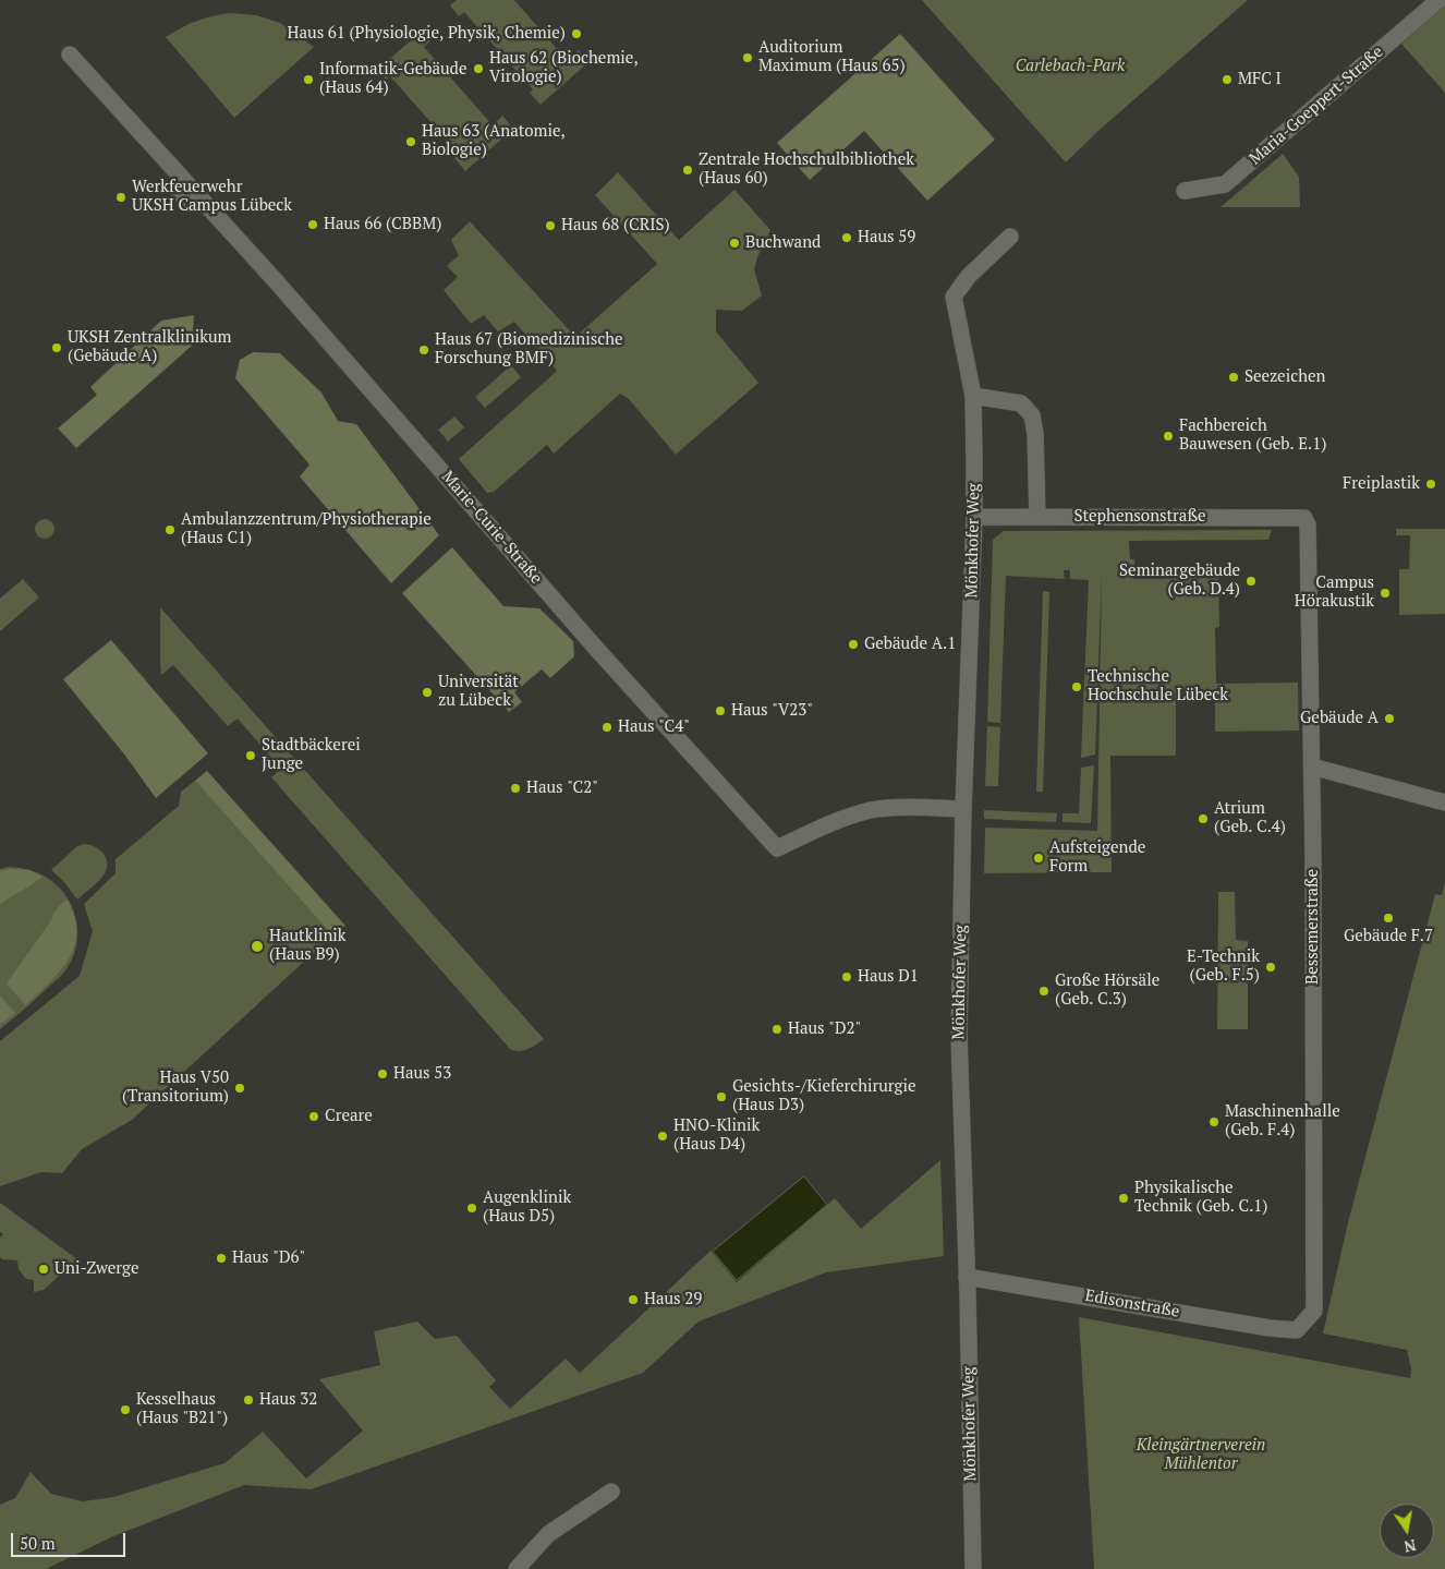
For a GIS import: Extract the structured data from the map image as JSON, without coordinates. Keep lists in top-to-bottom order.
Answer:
{
  "streets": {
    "street": [
      "Maria-Goeppert-Straße",
      "Stephensonstraße",
      "Marie-Curie-Straße",
      "Mönkhofer Weg",
      "Bessemerstraße",
      "Edisonstraße"
    ]
  },
  "crossings": [
    ["Stephensonstraße", "Mönkhofer Weg"],
    ["Stephensonstraße", "Bessemerstraße"],
    ["Marie-Curie-Straße", "Mönkhofer Weg"],
    ["Mönkhofer Weg", "Edisonstraße"],
    ["Bessemerstraße", "Edisonstraße"]
  ],
  "parks": ["Carlebach-Park", "Kleingärtnerverein Mühlentor"],
  "places": [
    "Haus 61 (Physiologie, Physik, Chemie)",
    "Auditorium Maximum (Haus 65)",
    "Haus 62 (Biochemie, Virologie)",
    "Informatik-Gebäude (Haus 64)",
    "MFC I",
    "Haus 63 (Anatomie, Biologie)",
    "Zentrale Hochschulbibliothek (Haus 60)",
    "Werkfeuerwehr UKSH Campus Lübeck",
    "Haus 66 (CBBM)",
    "Haus 68 (CRIS)",
    "Haus 59",
    "Buchwand",
    "UKSH Zentralklinikum (Gebäude A)",
    "Haus 67 (Biomedizinische Forschung BMF)",
    "Seezeichen",
    "Fachbereich Bauwesen (Geb. E.1)",
    "Freiplastik",
    "Ambulanzzentrum/Physiotherapie (Haus C1)",
    "Seminargebäude (Geb. D.4)",
    "Campus Hörakustik",
    "Gebäude A.1",
    "Technische Hochschule Lübeck",
    "Universität zu Lübeck",
    "Haus \"V23\"",
    "Gebäude A",
    "Haus \"C4\"",
    "Stadtbäckerei Junge",
    "Haus \"C2\"",
    "Atrium (Geb. C.4)",
    "Aufsteigende Form",
    "Gebäude F.7",
    "Hautklinik (Haus B9)",
    "E-Technik (Geb. F.5)",
    "Haus D1",
    "Große Hörsäle (Geb. C.3)",
    "Haus \"D2\"",
    "Haus 53",
    "Haus V50 (Transitorium)",
    "Gesichts-/Kieferchirurgie (Haus D3)",
    "Creare",
    "Maschinenhalle (Geb. F.4)",
    "HNO-Klinik (Haus D4)",
    "Physikalische Technik (Geb. C.1)",
    "Augenklinik (Haus D5)",
    "Haus \"D6\"",
    "Uni-Zwerge",
    "Haus 29",
    "Haus 32",
    "Kesselhaus (Haus \"B21\")"
  ],
  "scale_bar": "50 m",
  "north": "bottom"
}
